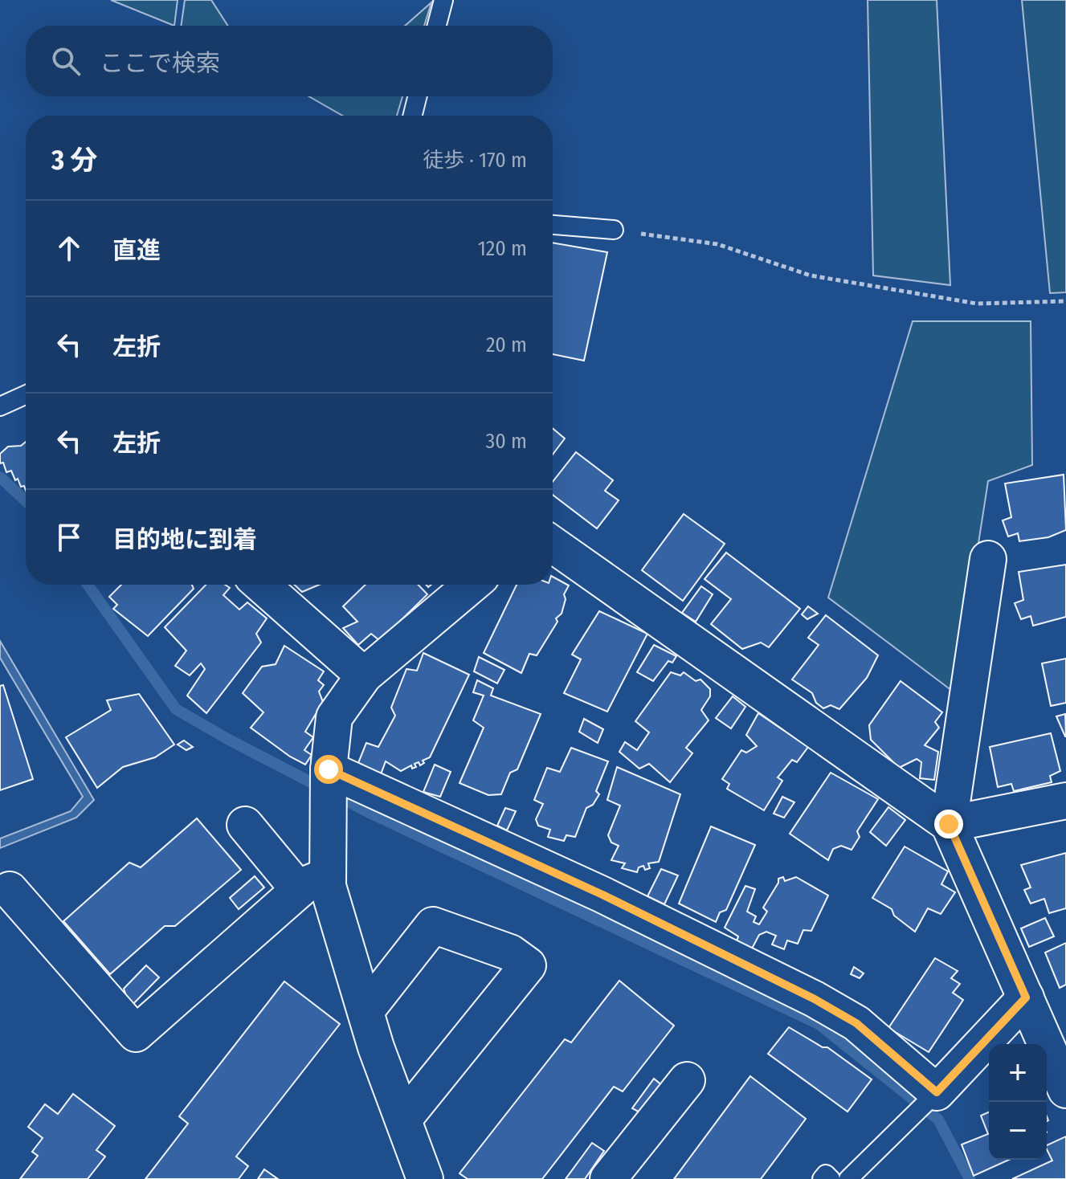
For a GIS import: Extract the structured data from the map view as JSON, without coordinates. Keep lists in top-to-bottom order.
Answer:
{
  "page": {
    "search": "ここで検索",
    "heading": ["3 分", "徒歩 · 170 m"],
    "list": [
      ["直進", "120 m"],
      ["左折", "20 m"],
      ["左折", "30 m"],
      "目的地に到着"
    ],
    "map_buttons": ["+", "−"]
  }
}
